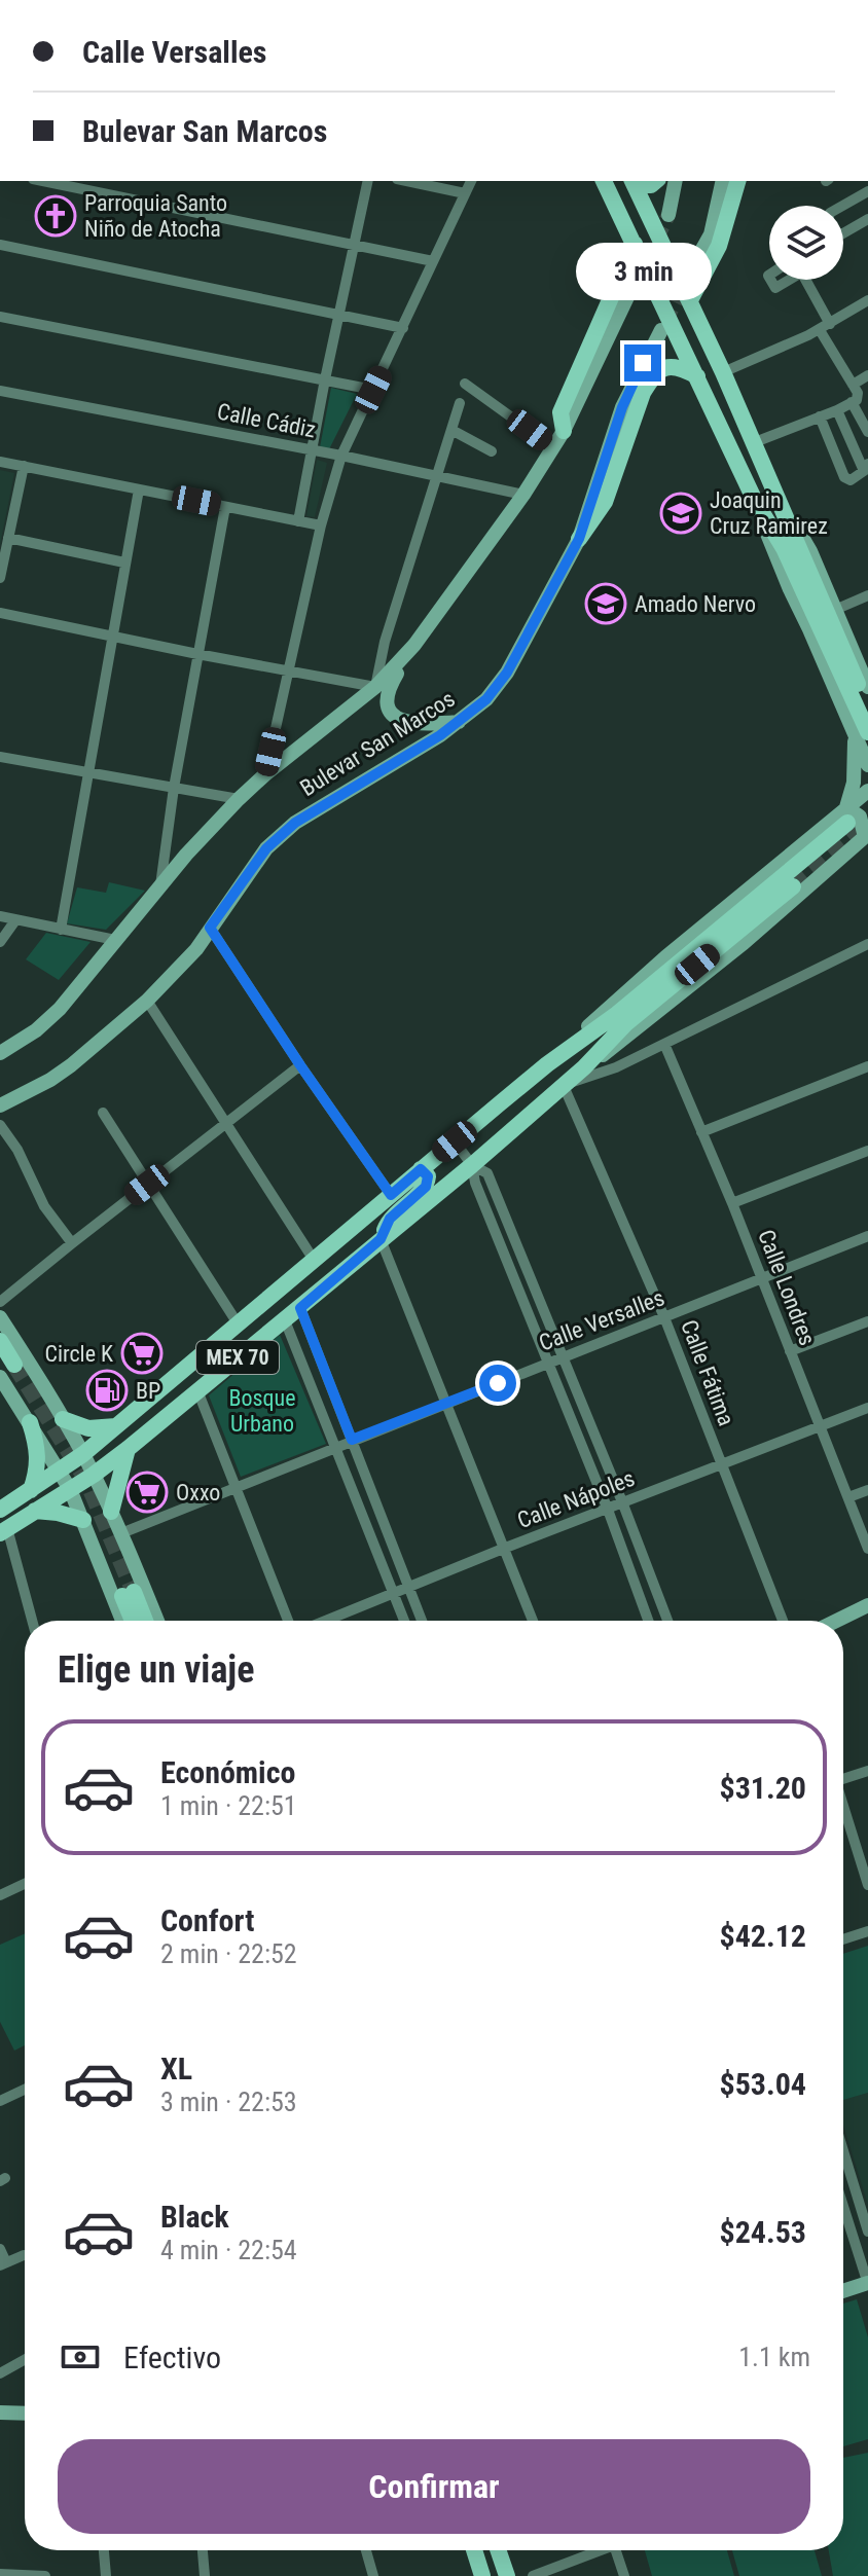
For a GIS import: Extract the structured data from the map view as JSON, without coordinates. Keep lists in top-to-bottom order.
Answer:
{
  "streets": {
    "main road": ["MEX 70"],
    "street": [
      "Calle Cádiz",
      "Bulevar San Marcos",
      "Calle Londres",
      "Calle Versalles",
      "Calle Fátima",
      "Calle Nápoles"
    ]
  },
  "crossings": [
    ["Calle Cádiz", "Bulevar San Marcos"],
    ["Calle Londres", "Calle Versalles"],
    ["Calle Londres", "Calle Nápoles"],
    ["Calle Versalles", "Calle Fátima"],
    ["MEX 70", "Calle Fátima"],
    ["Calle Fátima", "Calle Nápoles"]
  ],
  "parks": ["Bosque Urbano"],
  "places": {
    "church": ["Parroquia Santo Niño de Atocha"],
    "school or university": ["Joaquin Cruz Ramirez", "Amado Nervo"],
    "supermarket": ["Circle K", "Oxxo"],
    "fuel station": ["BP"]
  },
  "page": {
    "banner": ["Calle Versalles", "Bulevar San Marcos"],
    "bubble": "3 min",
    "heading": "Elige un viaje",
    "list": [
      {
        "name": "Económico",
        "note": "1 min · 22:51",
        "value": "$31.20"
      },
      {
        "name": "Confort",
        "note": "2 min · 22:52",
        "value": "$42.12"
      },
      {
        "name": "XL",
        "note": "3 min · 22:53",
        "value": "$53.04"
      },
      {
        "name": "Black",
        "note": "4 min · 22:54",
        "value": "$24.53"
      }
    ],
    "pay": ["Efectivo", "1.1 km"],
    "buttons": "Confirmar"
  }
}
